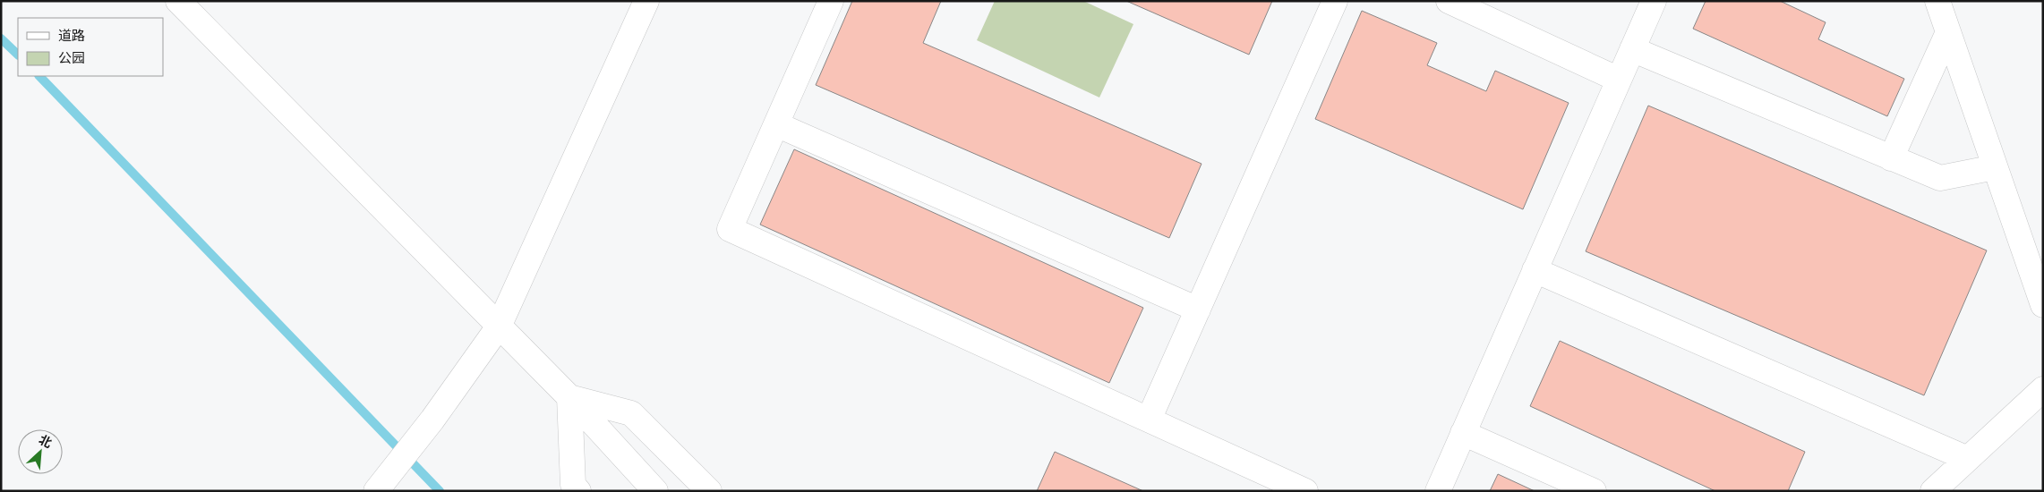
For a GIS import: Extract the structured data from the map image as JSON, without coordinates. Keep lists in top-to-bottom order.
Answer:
{
  "legend": ["道路", "公园"],
  "north": "top right"
}
